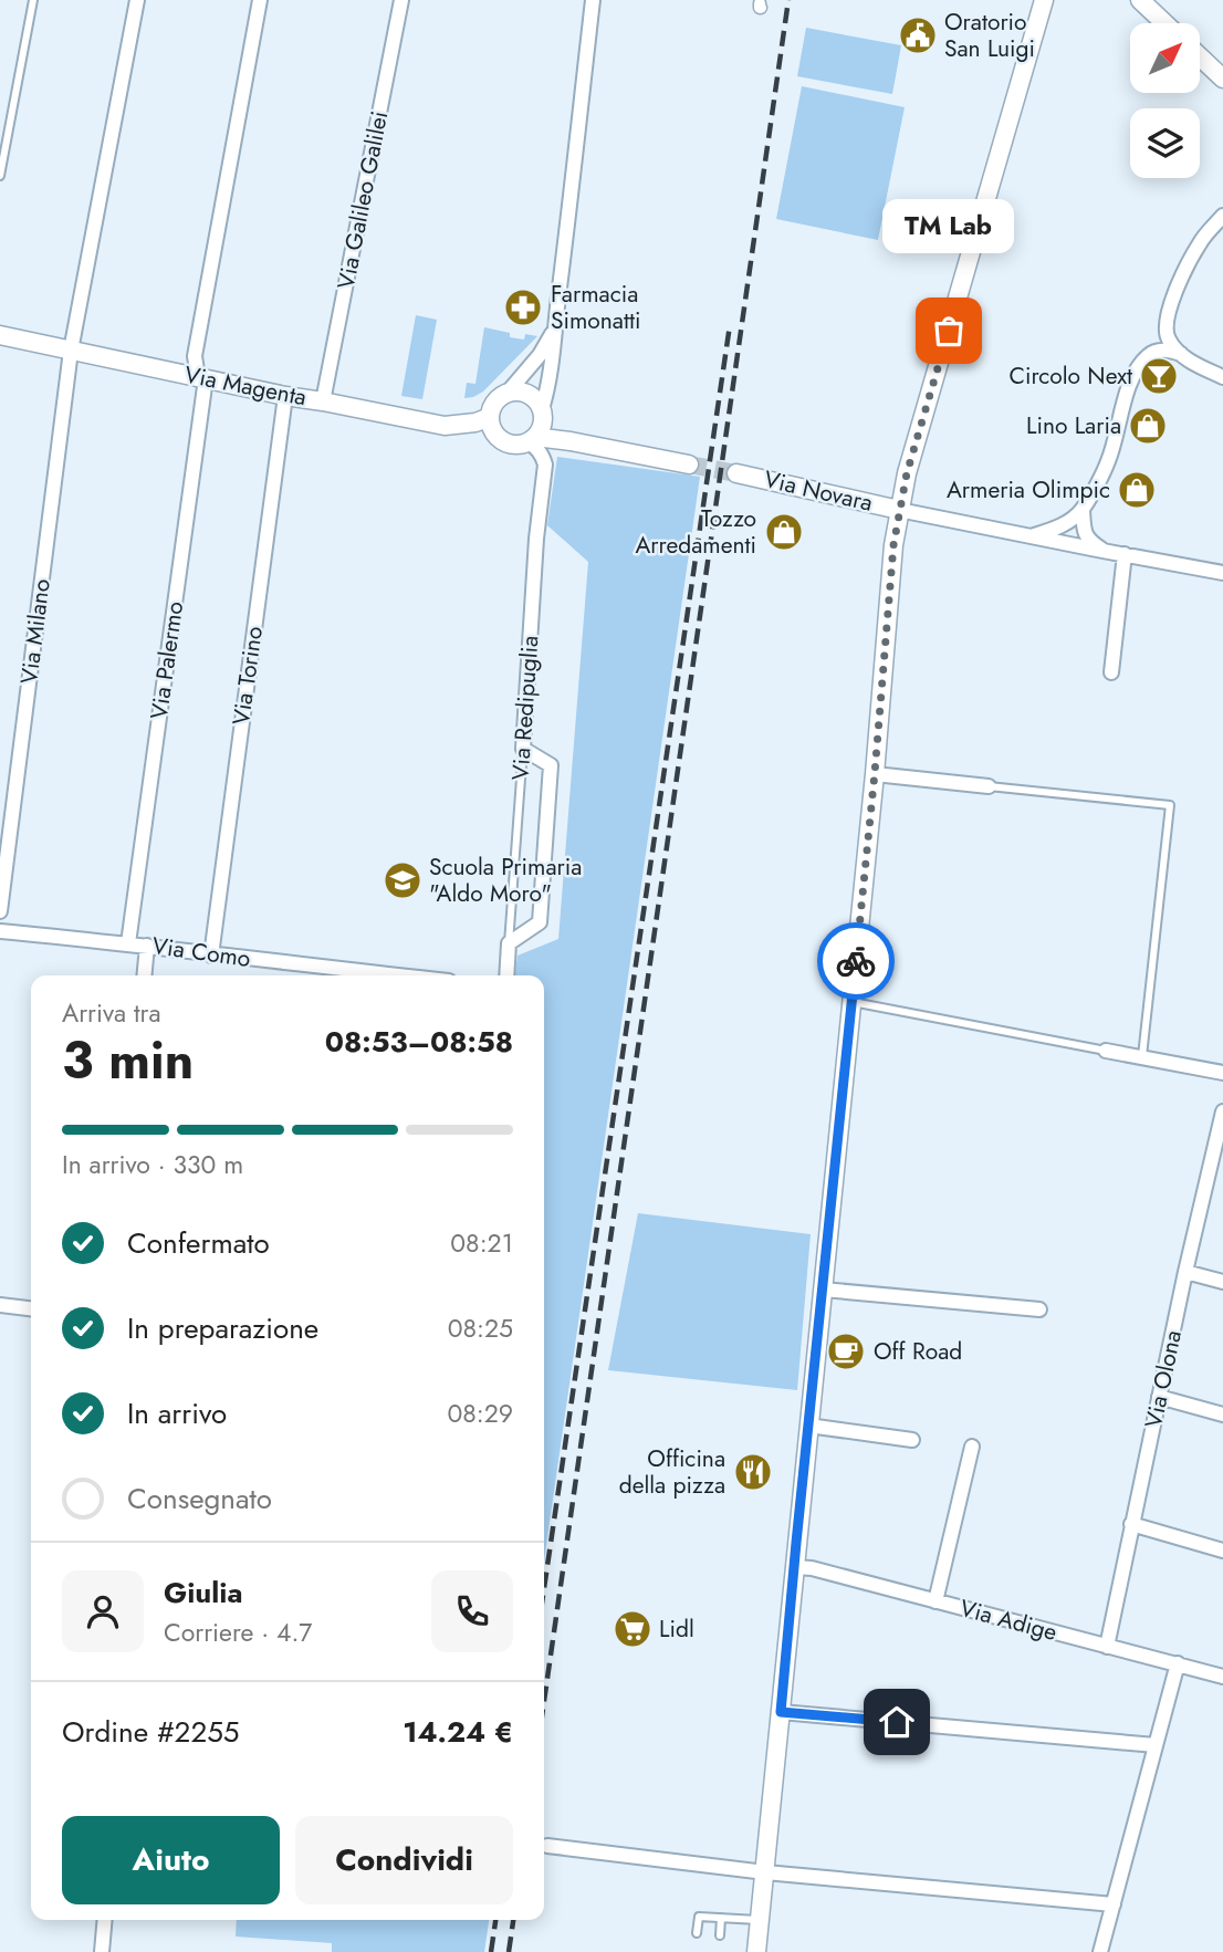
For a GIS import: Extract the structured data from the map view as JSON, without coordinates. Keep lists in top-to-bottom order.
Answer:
{
  "streets": {
    "street": [
      "Via Galileo Galilei",
      "Via Magenta",
      "Via Novara",
      "Via Milano",
      "Via Palermo",
      "Via Torino",
      "Via Redipuglia",
      "Via Como",
      "Via Olona",
      "Via Adige"
    ]
  },
  "crossings": [
    ["Via Galileo Galilei", "Via Magenta"],
    ["Via Magenta", "Via Milano"],
    ["Via Magenta", "Via Palermo"],
    ["Via Magenta", "Via Torino"],
    ["Via Magenta", "Via Redipuglia"],
    ["Via Palermo", "Via Como"],
    ["Via Torino", "Via Como"],
    ["Via Olona", "Via Adige"]
  ],
  "places": {
    "public building": ["Oratorio San Luigi"],
    "pharmacy": ["Farmacia Simonatti"],
    "other": ["TM Lab"],
    "bar": ["Circolo Next"],
    "shop": ["Lino Laria", "Armeria Olimpic", "Tozzo Arredamenti"],
    "school or university": ["Scuola Primaria \"Aldo Moro\""],
    "cafe": ["Off Road"],
    "restaurant": ["Officina della pizza"],
    "supermarket": ["Lidl"]
  },
  "north": "top right",
  "page": {
    "bubble": "TM Lab",
    "heading": ["3 min", "Arriva tra", "08:53–08:58"],
    "panel": [
      "Giulia",
      "Corriere · 4.7",
      "Ordine #2255",
      "14.24 €"
    ],
    "bar": "In arrivo · 330 m",
    "list": [
      ["Confermato", "08:21"],
      ["In preparazione", "08:25"],
      ["In arrivo", "08:29"],
      "Consegnato"
    ],
    "buttons": ["Aiuto", "Condividi"]
  }
}
